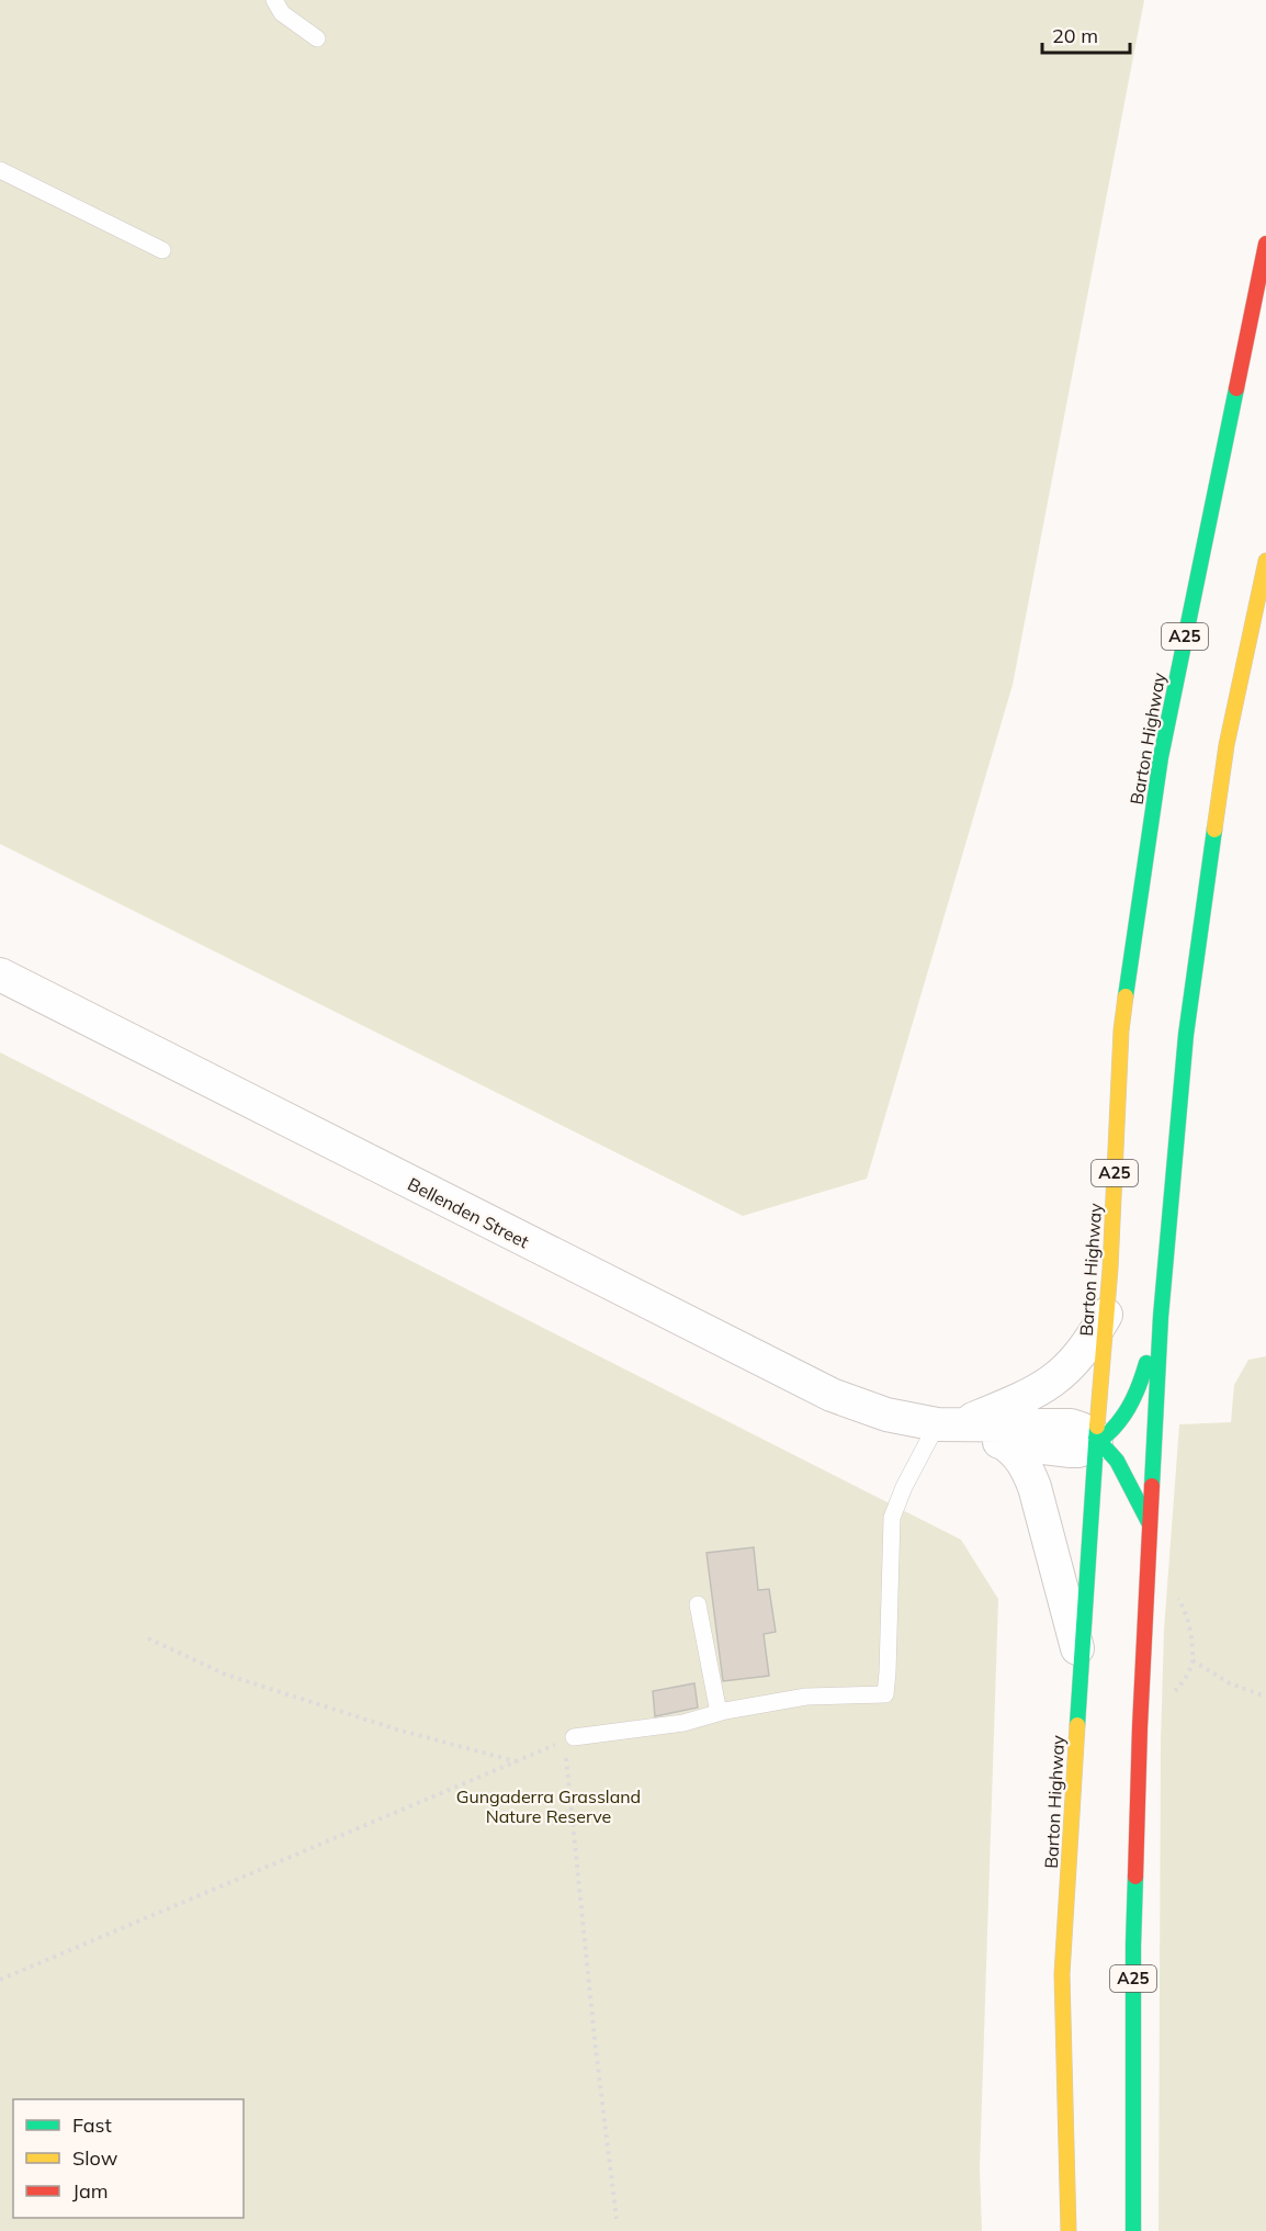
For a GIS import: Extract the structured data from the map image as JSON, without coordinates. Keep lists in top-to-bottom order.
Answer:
{
  "streets": {
    "highway": ["A25", "Barton Highway"],
    "street": ["Bellenden Street"]
  },
  "crossings": [
    ["Barton Highway", "Bellenden Street"]
  ],
  "parks": ["Gungaderra Grassland Nature Reserve"],
  "legend": ["Fast", "Slow", "Jam"],
  "scale_bar": "20 m"
}
